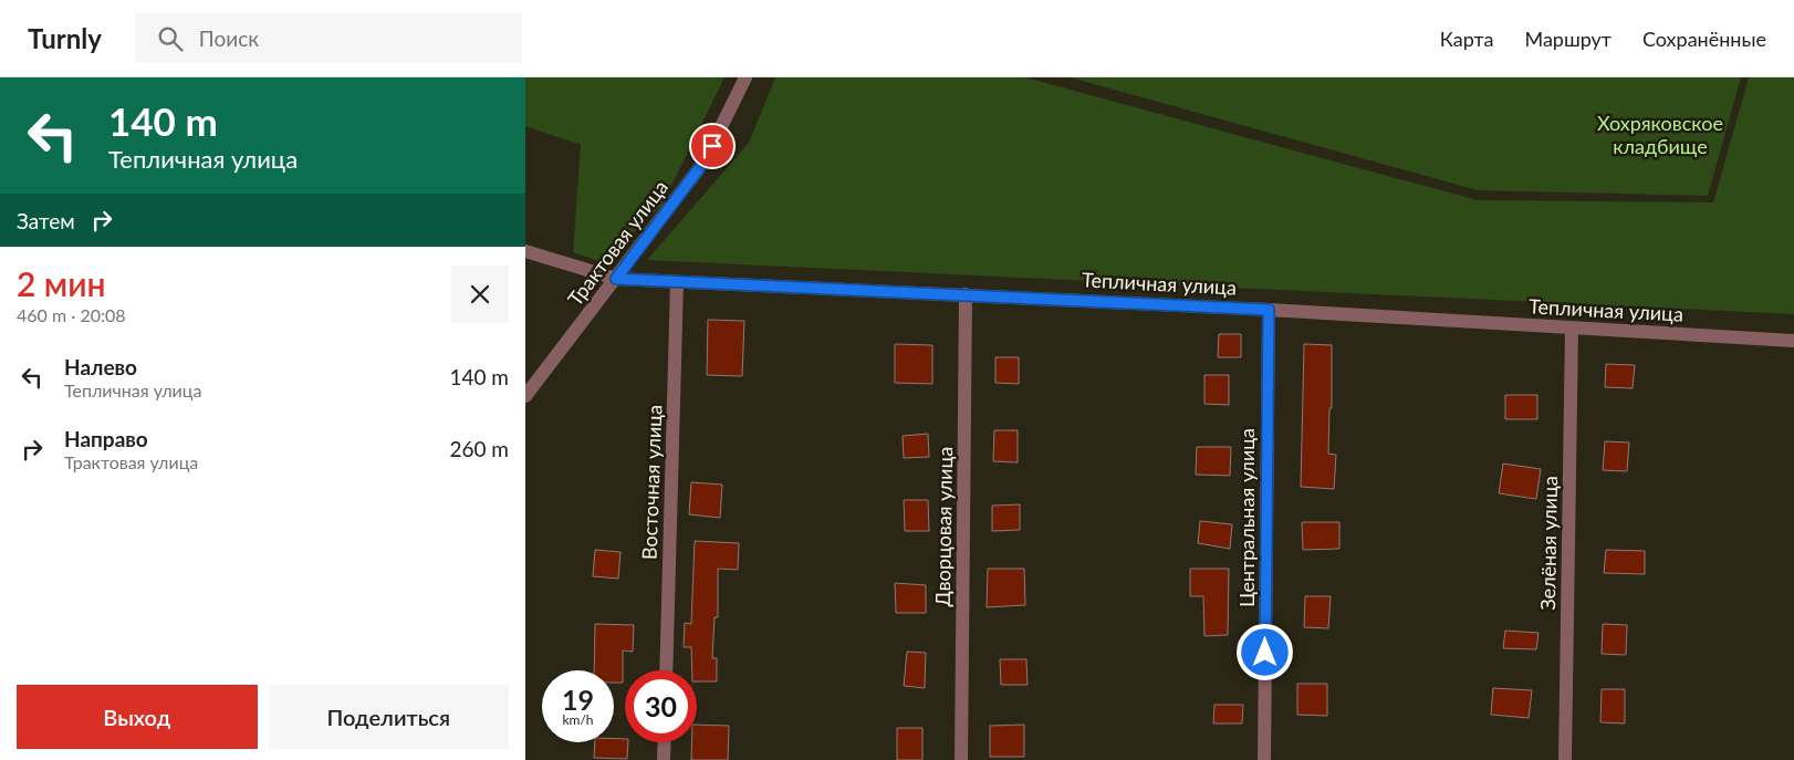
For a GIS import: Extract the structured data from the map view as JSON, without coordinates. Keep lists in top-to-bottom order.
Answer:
{
  "streets": {
    "street": [
      "Трактовая улица",
      "Тепличная улица",
      "Восточная улица",
      "Центральная улица",
      "Дворцовая улица",
      "Зелёная улица"
    ]
  },
  "crossings": [
    ["Трактовая улица", "Тепличная улица"],
    ["Тепличная улица", "Восточная улица"],
    ["Тепличная улица", "Центральная улица"],
    ["Тепличная улица", "Дворцовая улица"],
    ["Тепличная улица", "Зелёная улица"]
  ],
  "parks": ["Хохряковское кладбище"],
  "page": {
    "header": "Turnly",
    "search": "Поиск",
    "nav": ["Карта", "Маршрут", "Сохранённые"],
    "turn": ["140 m", "Тепличная улица"],
    "then": "Затем",
    "heading": ["2 мин", "460 m · 20:08"],
    "list": [
      {
        "name": "Налево",
        "note": "Тепличная улица",
        "value": "140 m"
      },
      {
        "name": "Направо",
        "note": "Трактовая улица",
        "value": "260 m"
      }
    ],
    "speed": "19 km/h",
    "limit": "30",
    "buttons": ["Выход", "Поделиться"]
  }
}
